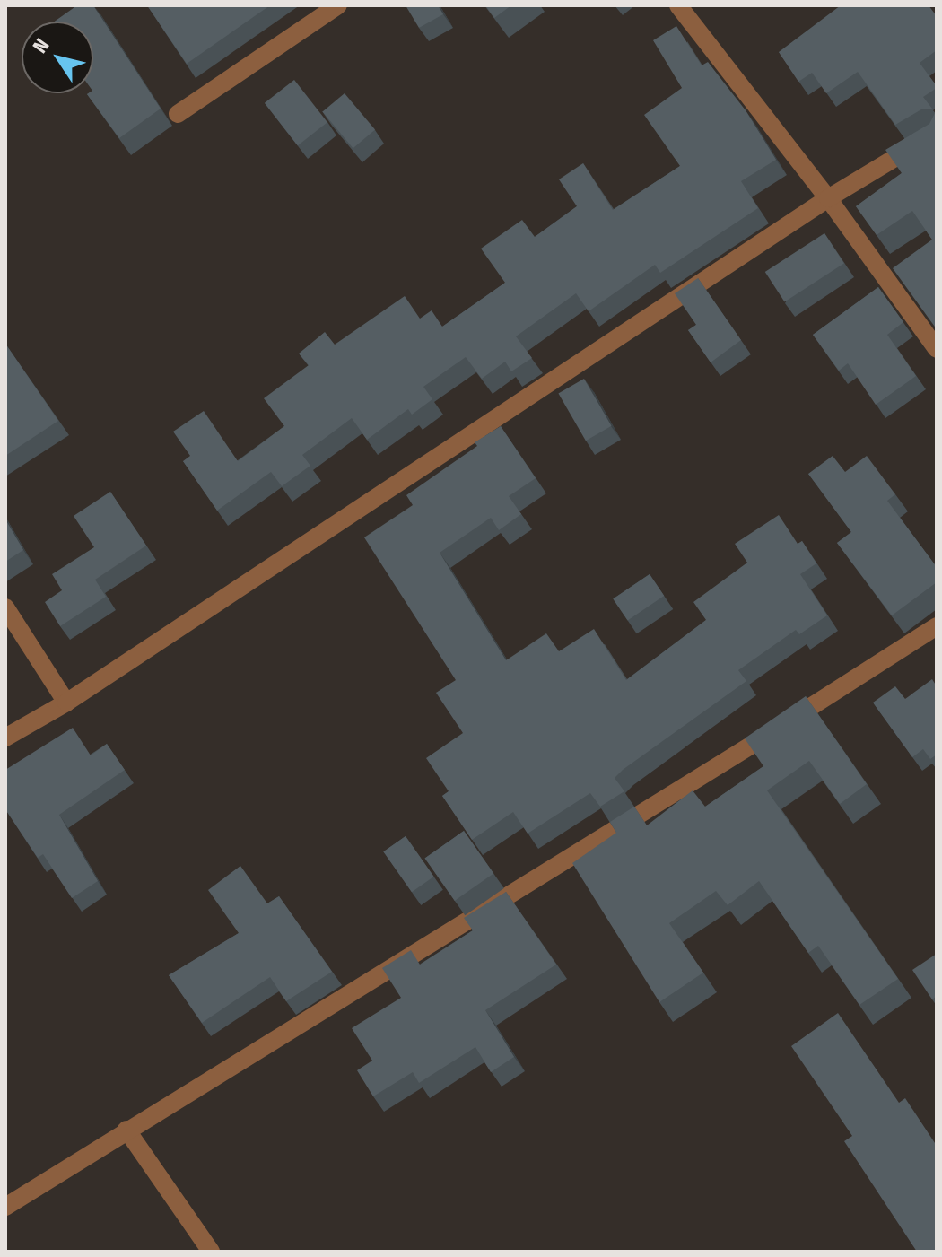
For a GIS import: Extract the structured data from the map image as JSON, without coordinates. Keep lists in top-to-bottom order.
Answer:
{
  "north": "top left"
}
